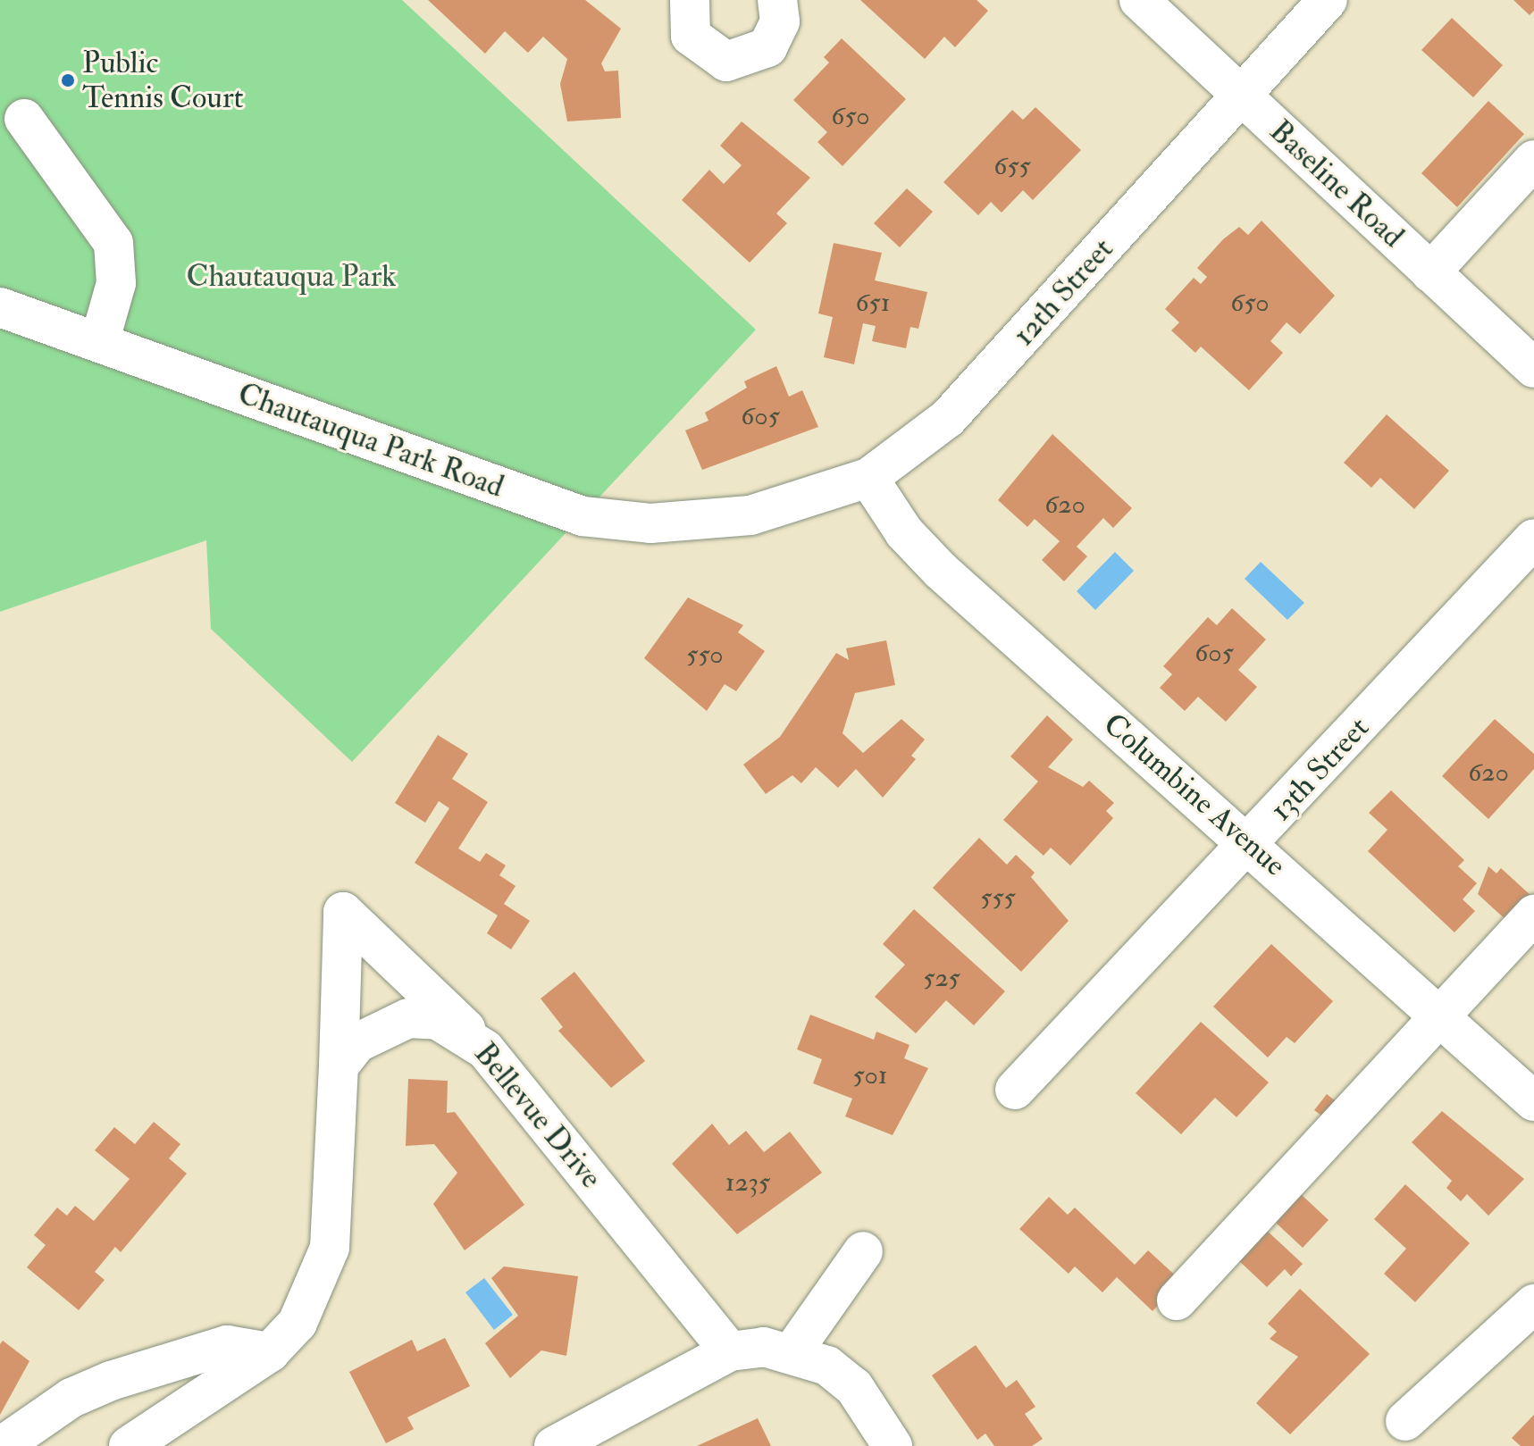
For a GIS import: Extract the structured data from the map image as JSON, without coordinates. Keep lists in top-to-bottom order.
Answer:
{
  "streets": {
    "street": [
      "Baseline Road",
      "12th Street",
      "Chautauqua Park Road",
      "13th Street",
      "Columbine Avenue",
      "Bellevue Drive"
    ]
  },
  "crossings": [
    ["Baseline Road", "12th Street"],
    ["12th Street", "Chautauqua Park Road"],
    ["12th Street", "Columbine Avenue"],
    ["13th Street", "Columbine Avenue"]
  ],
  "parks": ["Chautauqua Park"],
  "places": ["Public Tennis Court"],
  "house_numbers": [
    "650",
    "655",
    "651",
    "650",
    "605",
    "620",
    "605",
    "550",
    "620",
    "555",
    "525",
    "501",
    "1235"
  ]
}
